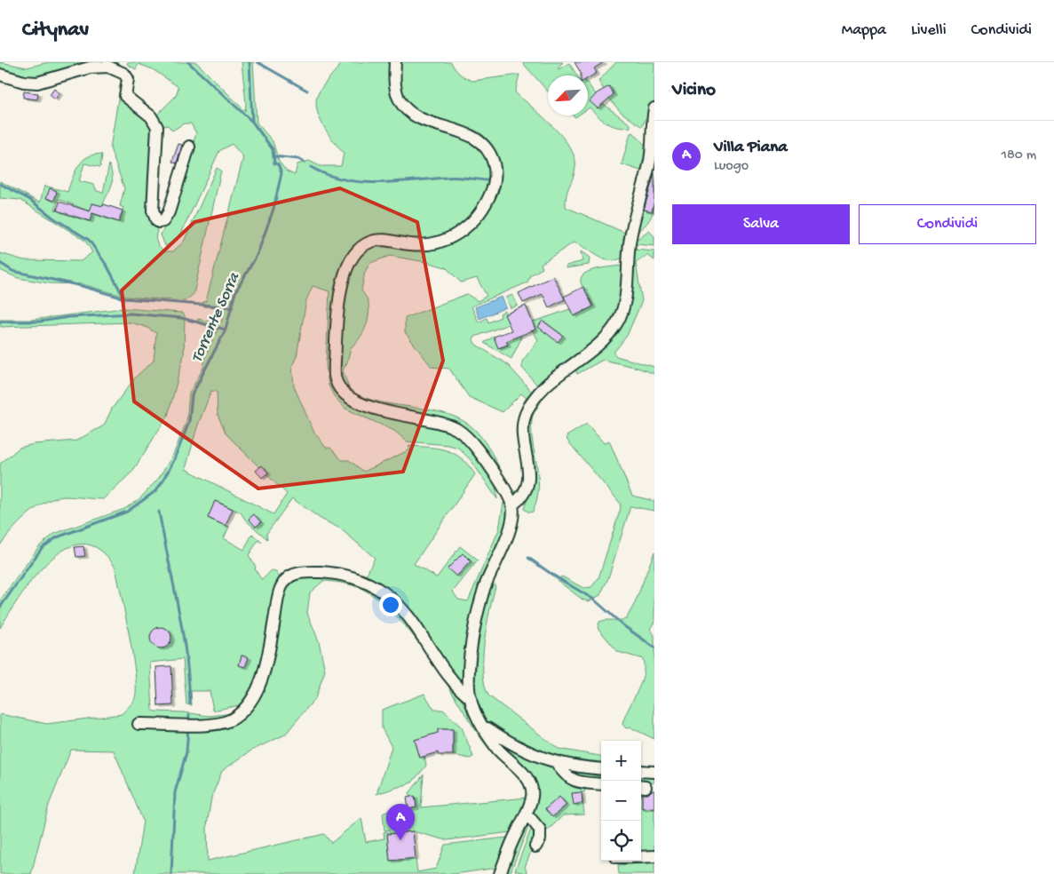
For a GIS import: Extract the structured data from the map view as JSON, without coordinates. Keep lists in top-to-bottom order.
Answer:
{
  "water": ["Torrente Sorra"],
  "north": "bottom left",
  "page": {
    "header": "Citynav",
    "nav": ["Mappa", "Livelli", "Condividi"],
    "heading": "Vicino",
    "list": [
      {
        "mark": "A",
        "name": "Villa Piana",
        "note": "Luogo",
        "value": "180 m"
      }
    ],
    "buttons": ["Salva", "Condividi"],
    "map_buttons": ["+", "−"],
    "pins": "A"
  }
}
